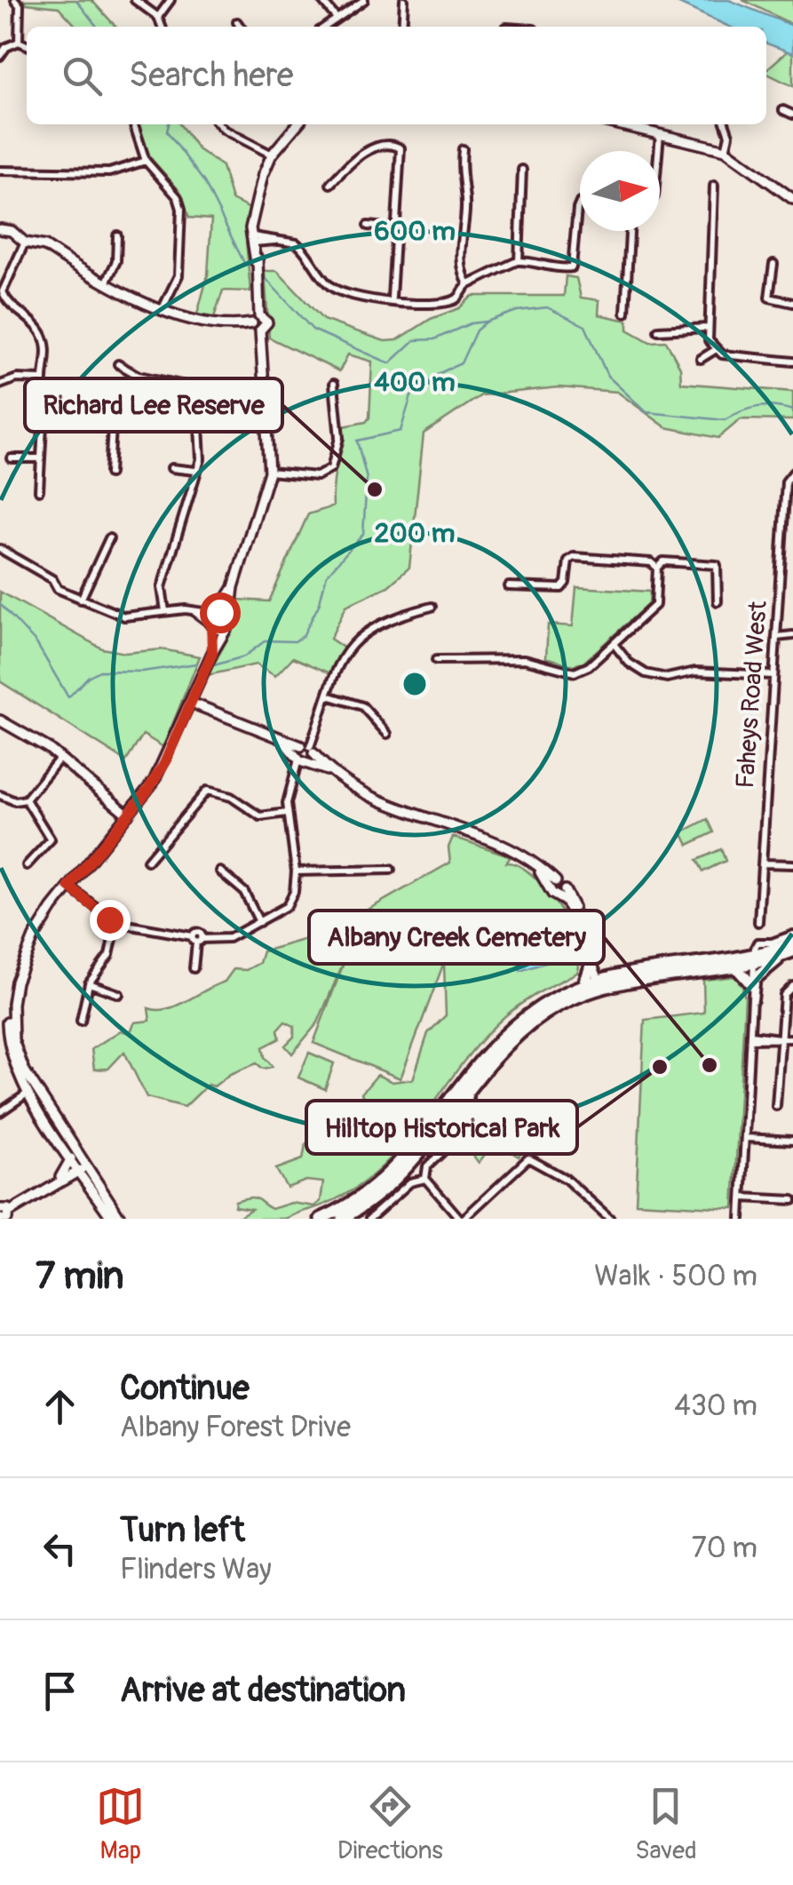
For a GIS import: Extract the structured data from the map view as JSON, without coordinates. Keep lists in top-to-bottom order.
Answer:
{
  "streets": {
    "street": ["Faheys Road West"]
  },
  "places": ["Richard Lee Reserve", "Albany Creek Cemetery", "Hilltop Historical Park"],
  "north": "right",
  "page": {
    "search": "Search here",
    "heading": ["7 min", "Walk · 500 m"],
    "list": [
      ["Continue", "Albany Forest Drive", "430 m"],
      ["Turn left", "Flinders Way", "70 m"],
      "Arrive at destination"
    ],
    "nav": ["Map", "Directions", "Saved"]
  },
  "rings": ["600 m", "400 m", "200 m"]
}
